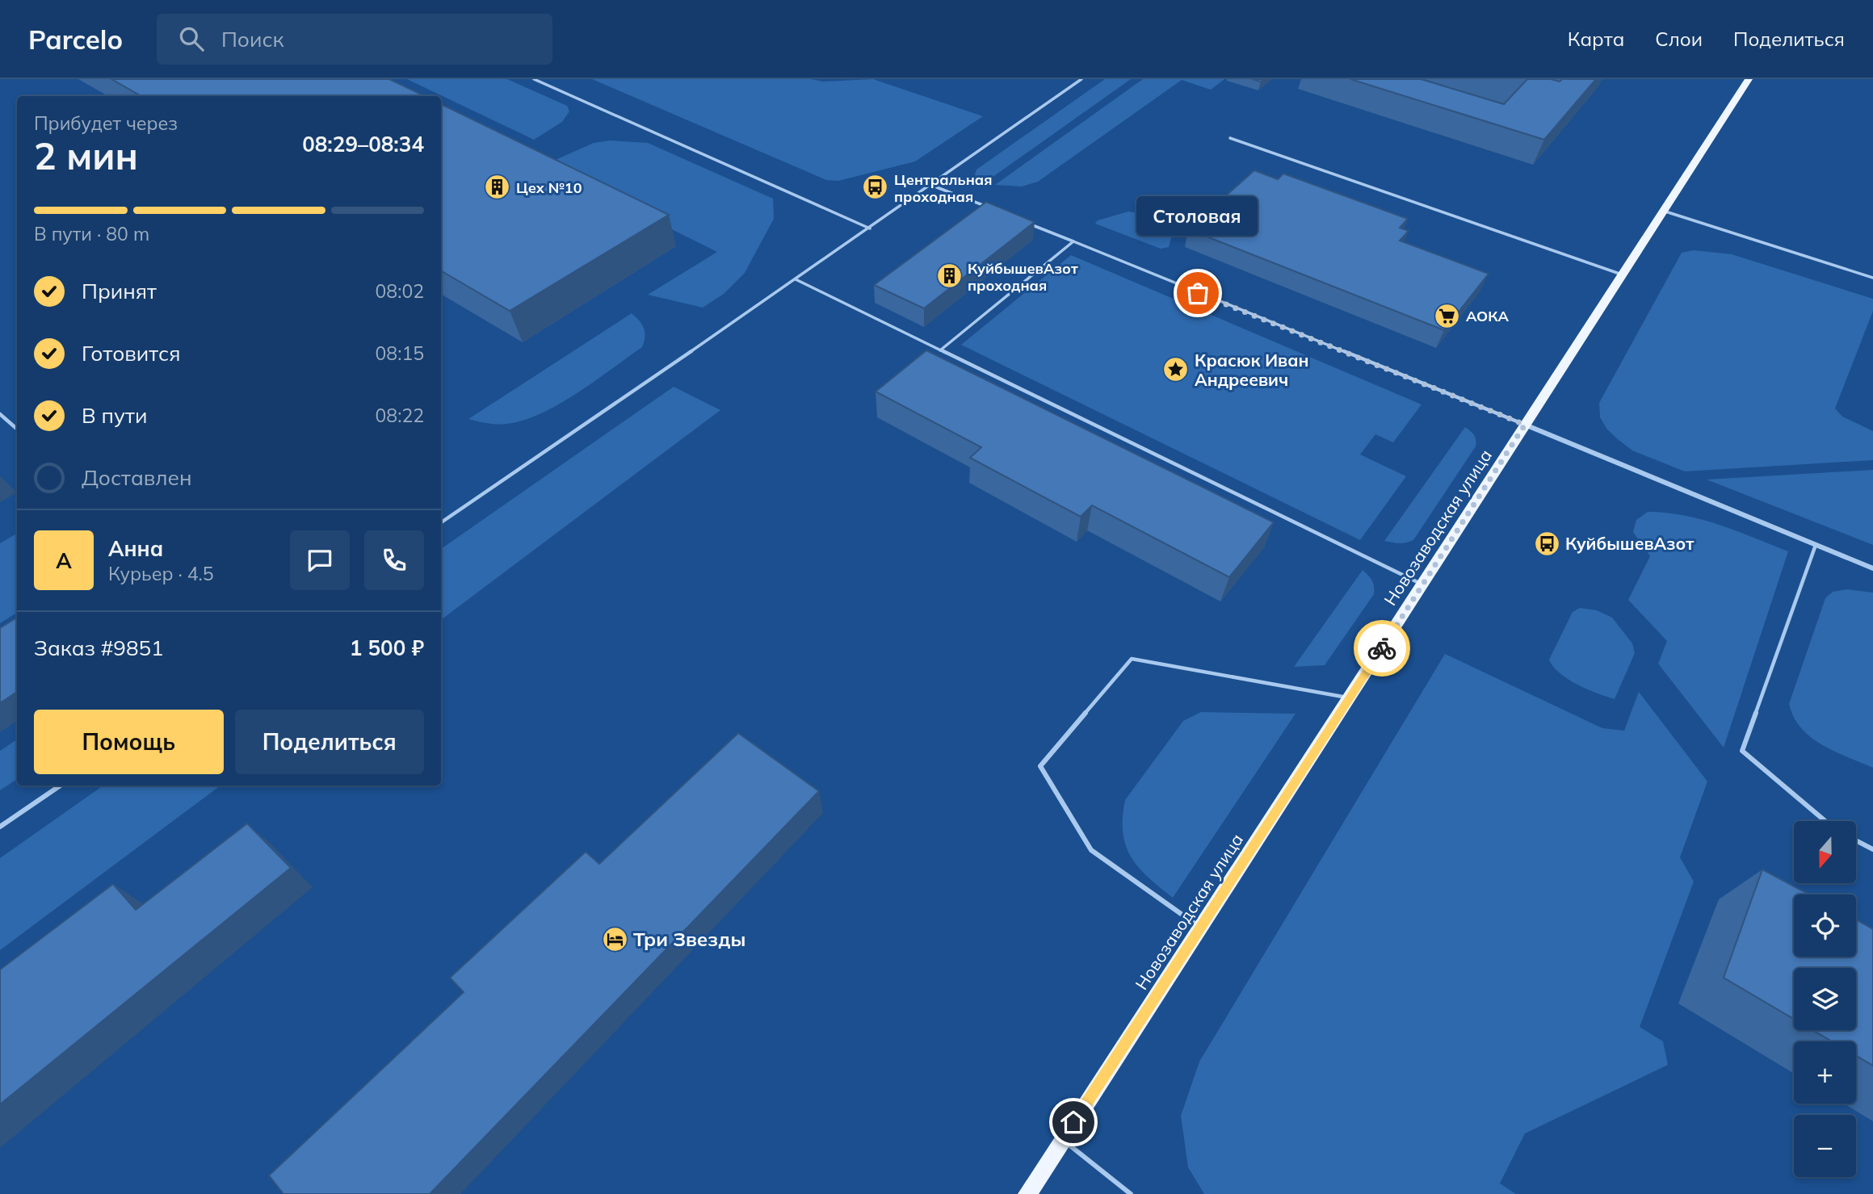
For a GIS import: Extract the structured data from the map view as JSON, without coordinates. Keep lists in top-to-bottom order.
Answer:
{
  "streets": {
    "main road": ["Новозаводская улица"]
  },
  "places": {
    "building": ["Цех №10", "КуйбышевАзот проходная"],
    "bus stop": ["Центральная проходная", "КуйбышевАзот"],
    "other": ["Столовая"],
    "supermarket": ["АОКА"],
    "place": ["Красюк Иван Андреевич"],
    "hotel": ["Три Звезды"]
  },
  "north": "bottom",
  "page": {
    "header": "Parcelo",
    "search": "Поиск",
    "nav": ["Карта", "Слои", "Поделиться"],
    "heading": ["2 мин", "Прибудет через", "08:29–08:34"],
    "panel": [
      "Анна",
      "Курьер · 4.5",
      "Заказ #9851",
      "1 500 ₽"
    ],
    "bar": "В пути · 80 m",
    "bubble": "Столовая",
    "list": [
      ["Принят", "08:02"],
      ["Готовится", "08:15"],
      ["В пути", "08:22"],
      "Доставлен"
    ],
    "round": "А",
    "buttons": ["Помощь", "Поделиться"],
    "map_buttons": ["+", "−"]
  }
}
